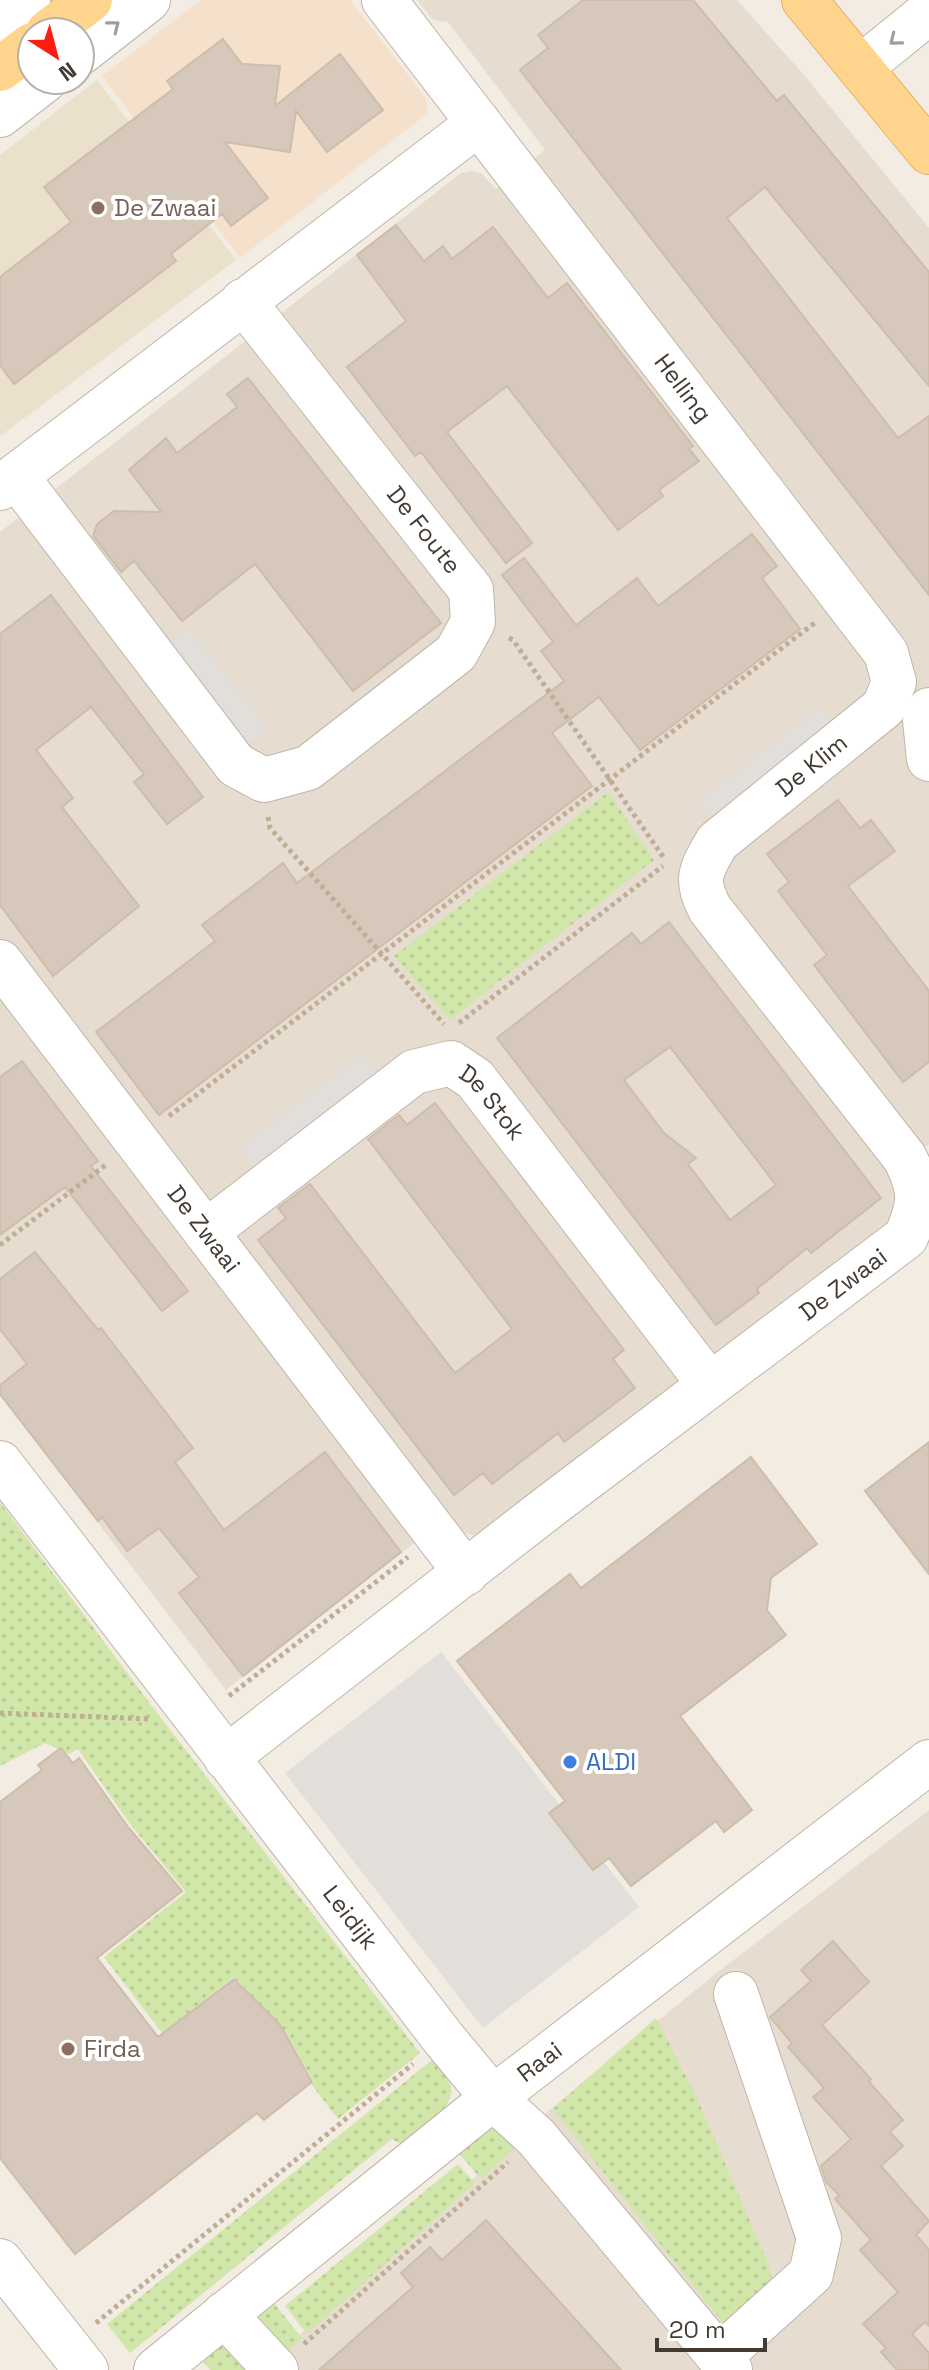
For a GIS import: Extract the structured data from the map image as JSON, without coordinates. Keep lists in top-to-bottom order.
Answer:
{
  "streets": {
    "street": [
      "Helling",
      "De Foute",
      "De Klim",
      "De Stok",
      "De Zwaai",
      "Leidijk",
      "Raai"
    ]
  },
  "crossings": [
    ["Helling", "De Klim"],
    ["De Klim", "De Zwaai"],
    ["De Stok", "De Zwaai"],
    ["De Zwaai", "Leidijk"],
    ["Leidijk", "Raai"]
  ],
  "places": ["De Zwaai", "ALDI", "Firda"],
  "scale_bar": "20 m",
  "north": "bottom right"
}
